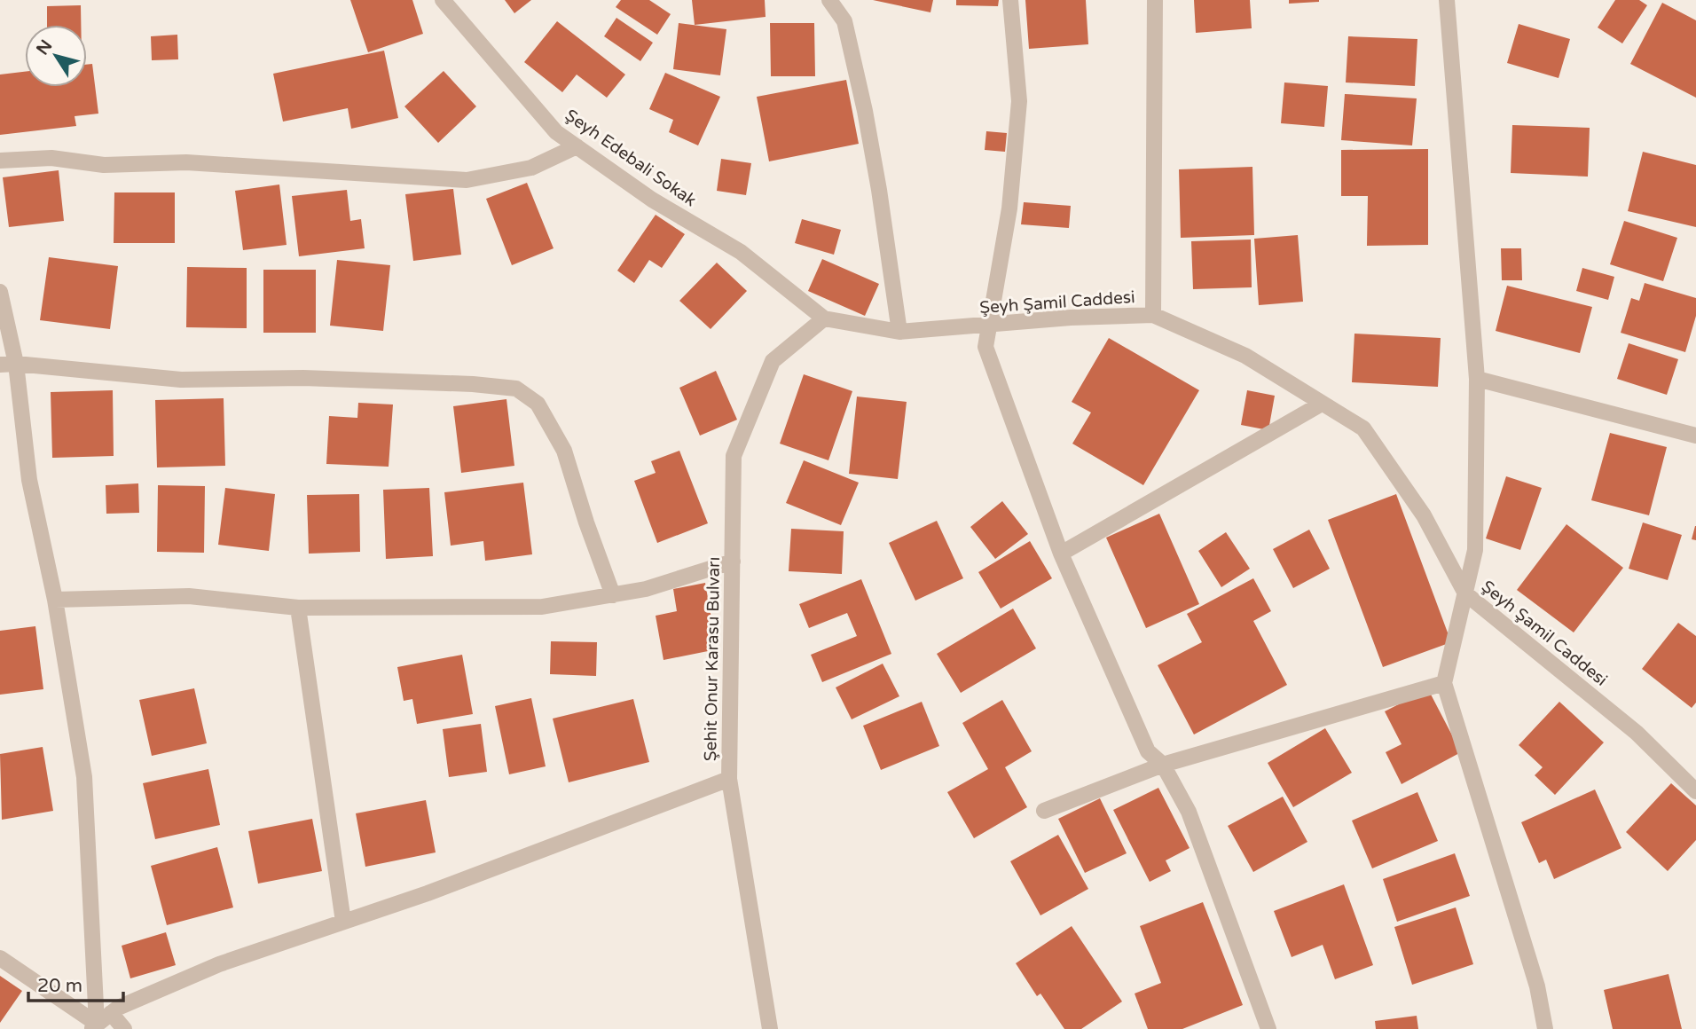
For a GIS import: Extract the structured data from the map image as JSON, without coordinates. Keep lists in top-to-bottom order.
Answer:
{
  "streets": {
    "street": ["Şeyh Edebali Sokak", "Şeyh Şamil Caddesi", "Şehit Onur Karasu Bulvarı"]
  },
  "crossings": [
    ["Şeyh Edebali Sokak", "Şeyh Şamil Caddesi"],
    ["Şeyh Edebali Sokak", "Şehit Onur Karasu Bulvarı"],
    ["Şeyh Şamil Caddesi", "Şehit Onur Karasu Bulvarı"]
  ],
  "scale_bar": "20 m",
  "north": "top left"
}
